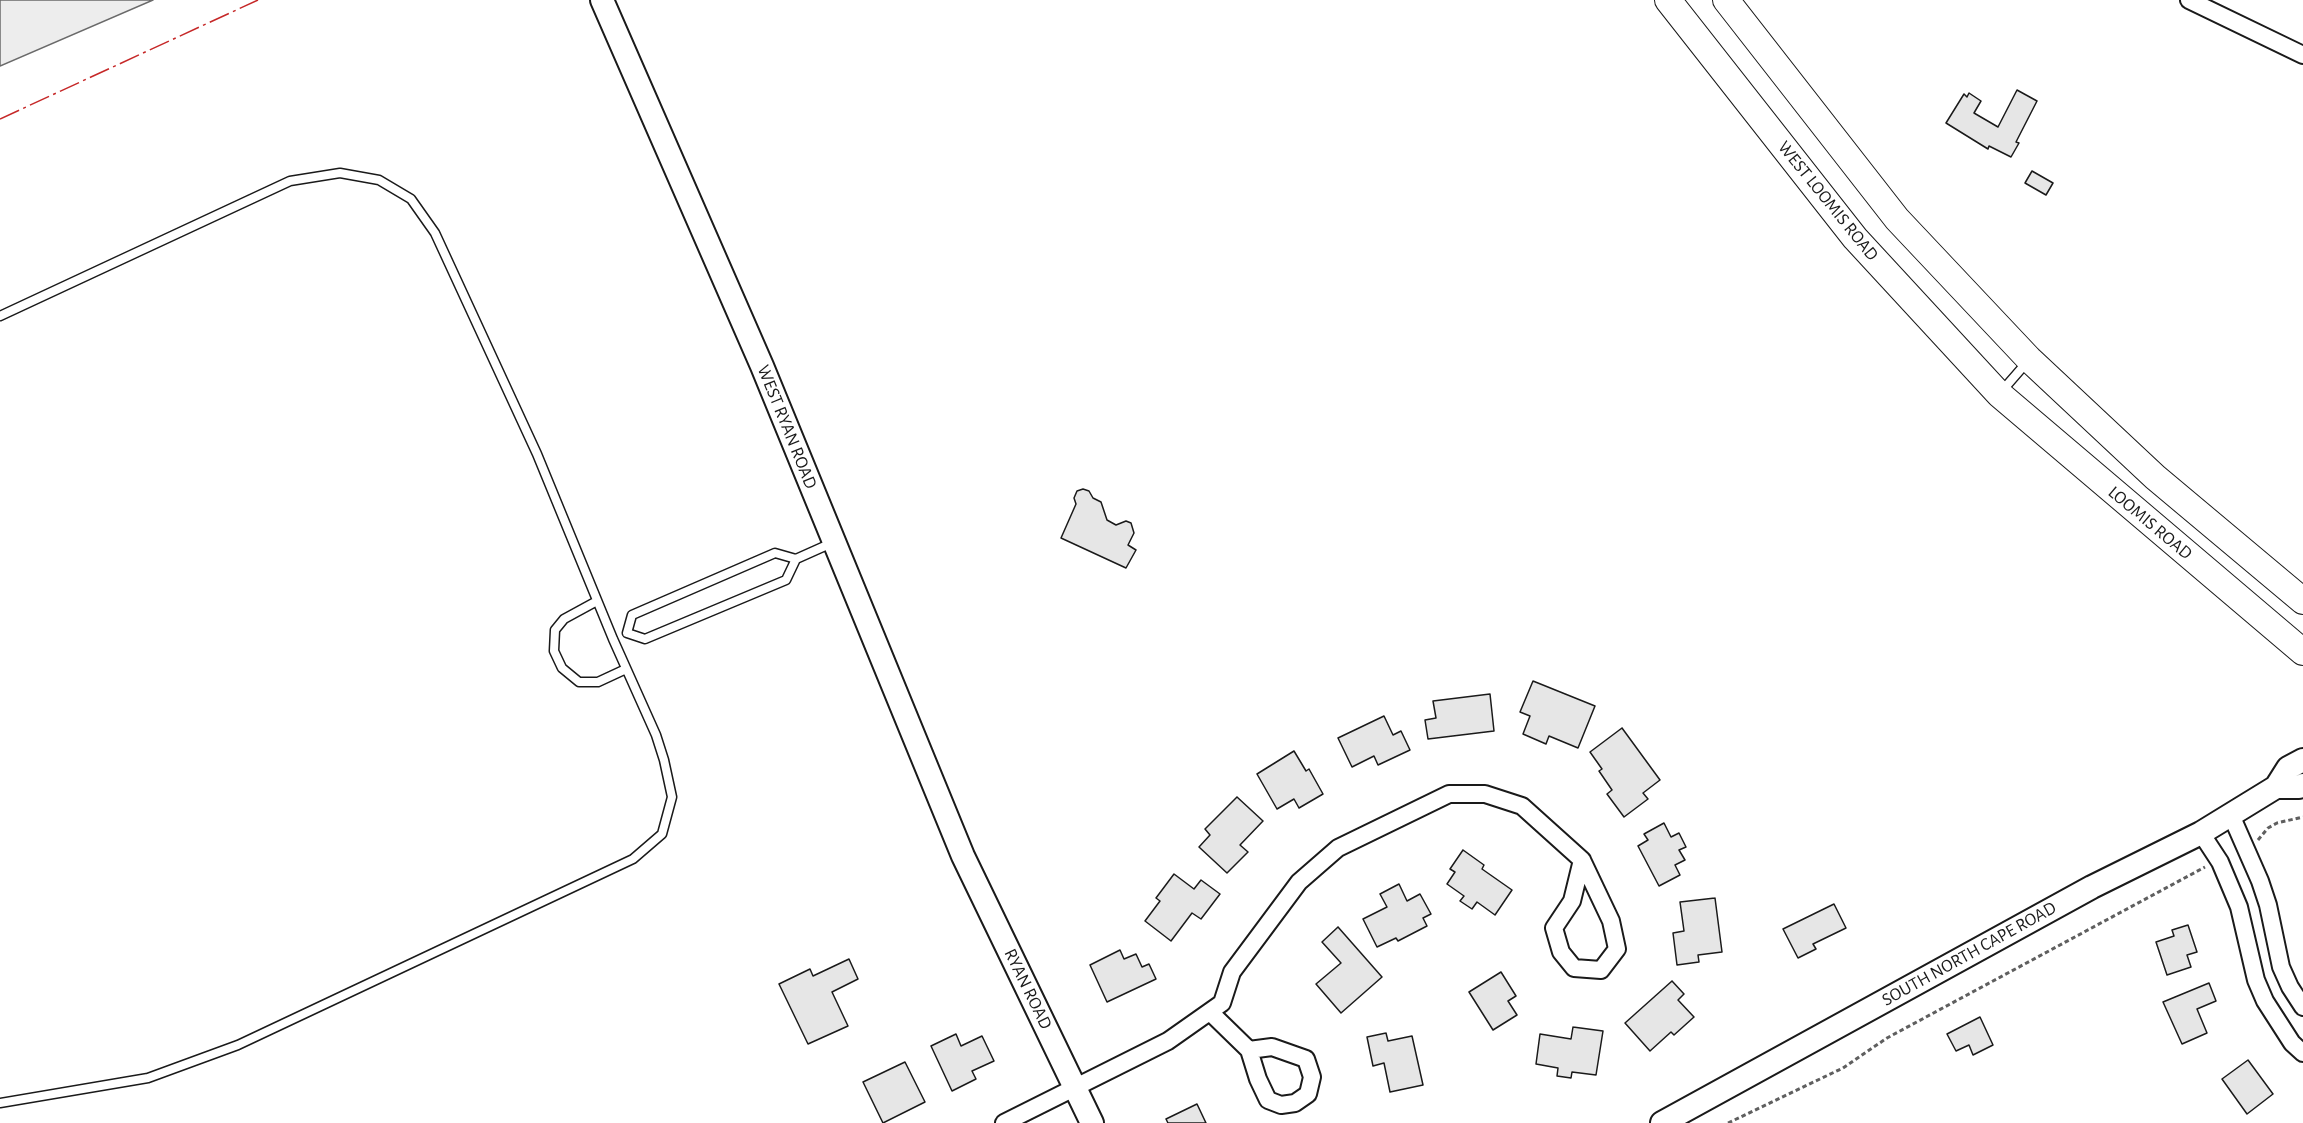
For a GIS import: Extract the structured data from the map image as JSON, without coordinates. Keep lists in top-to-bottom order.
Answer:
{
  "streets": {
    "main road": ["WEST LOOMIS ROAD", "LOOMIS ROAD"],
    "street": ["WEST RYAN ROAD", "SOUTH NORTH CAPE ROAD", "RYAN ROAD"]
  },
  "crossings": [
    ["WEST LOOMIS ROAD", "LOOMIS ROAD"],
    ["WEST RYAN ROAD", "RYAN ROAD"]
  ]
}
